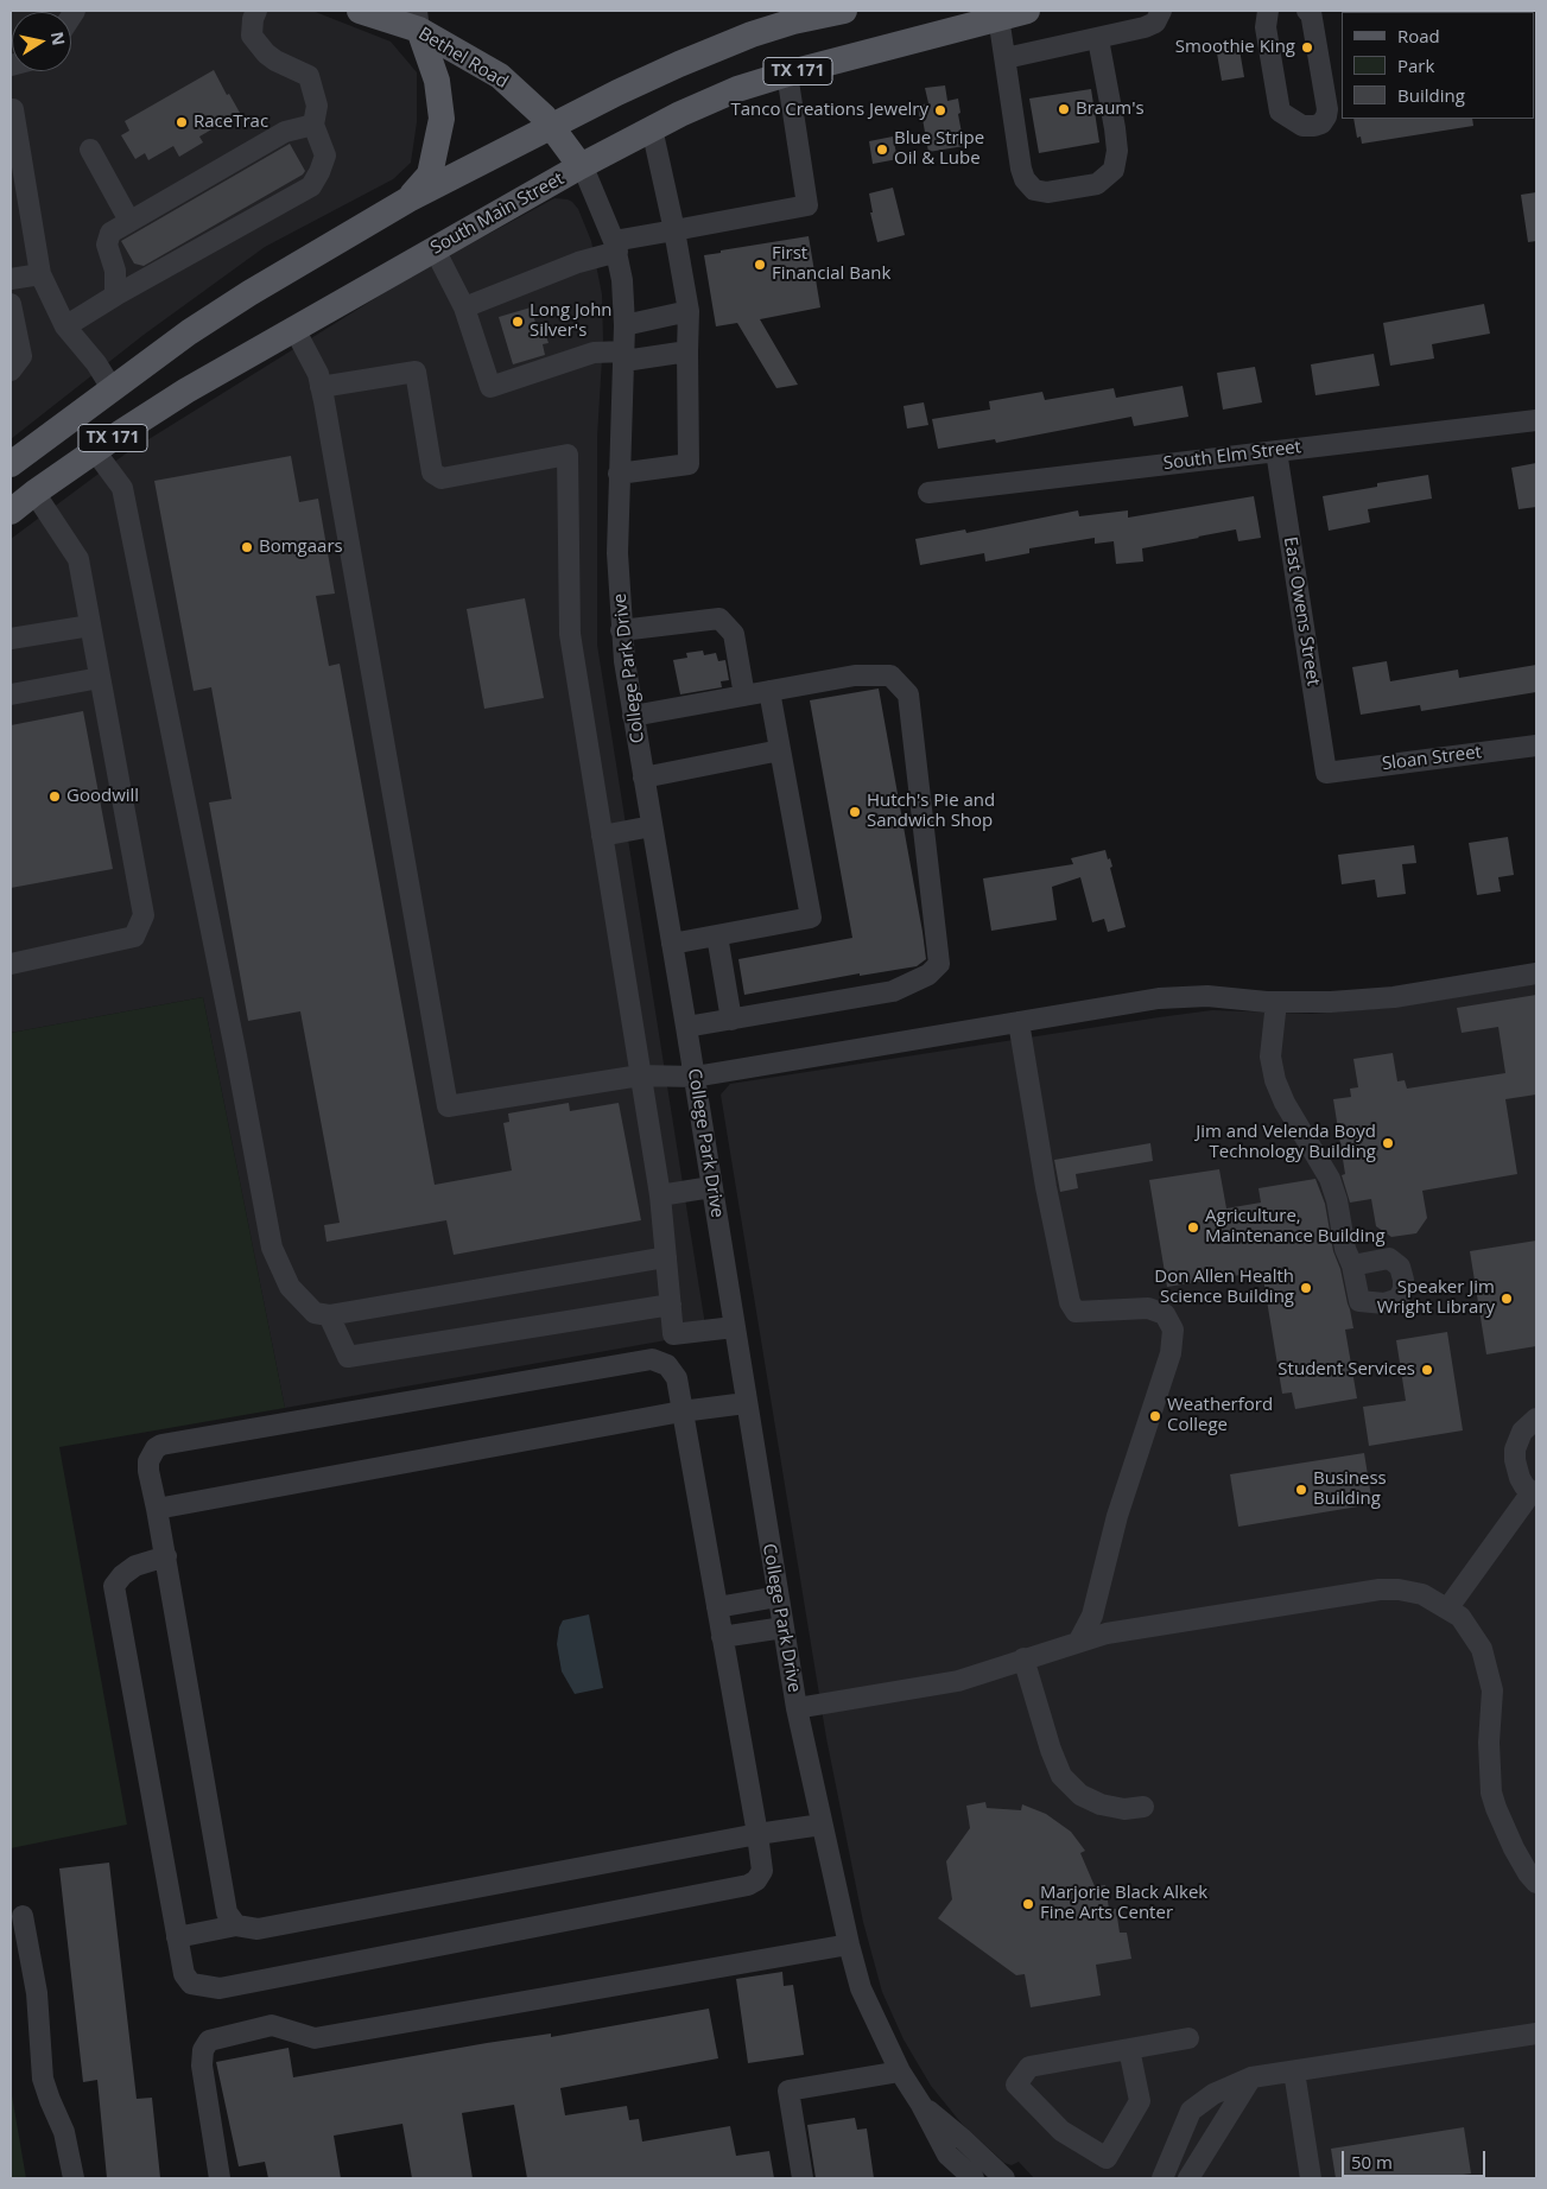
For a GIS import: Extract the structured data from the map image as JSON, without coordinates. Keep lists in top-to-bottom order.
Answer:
{
  "streets": {
    "main road": ["Bethel Road", "TX 171", "South Main Street"],
    "street": [
      "South Elm Street",
      "East Owens Street",
      "College Park Drive",
      "Sloan Street"
    ]
  },
  "crossings": [
    ["Bethel Road", "TX 171"],
    ["Bethel Road", "South Main Street"],
    ["Bethel Road", "College Park Drive"],
    ["South Main Street", "College Park Drive"],
    ["South Elm Street", "East Owens Street"],
    ["East Owens Street", "Sloan Street"]
  ],
  "places": [
    "Smoothie King",
    "Braum's",
    "Tanco Creations Jewelry",
    "RaceTrac",
    "Blue Stripe Oil & Lube",
    "First Financial Bank",
    "Long John Silver's",
    "Bomgaars",
    "Goodwill",
    "Hutch's Pie and Sandwich Shop",
    "Jim and Velenda Boyd Technology Building",
    "Agriculture, Maintenance Building",
    "Don Allen Health Science Building",
    "Speaker Jim Wright Library",
    "Student Services",
    "Weatherford College",
    "Business Building",
    "Marjorie Black Alkek Fine Arts Center"
  ],
  "legend": ["Road", "Park", "Building"],
  "scale_bar": "50 m",
  "north": "right"
}
